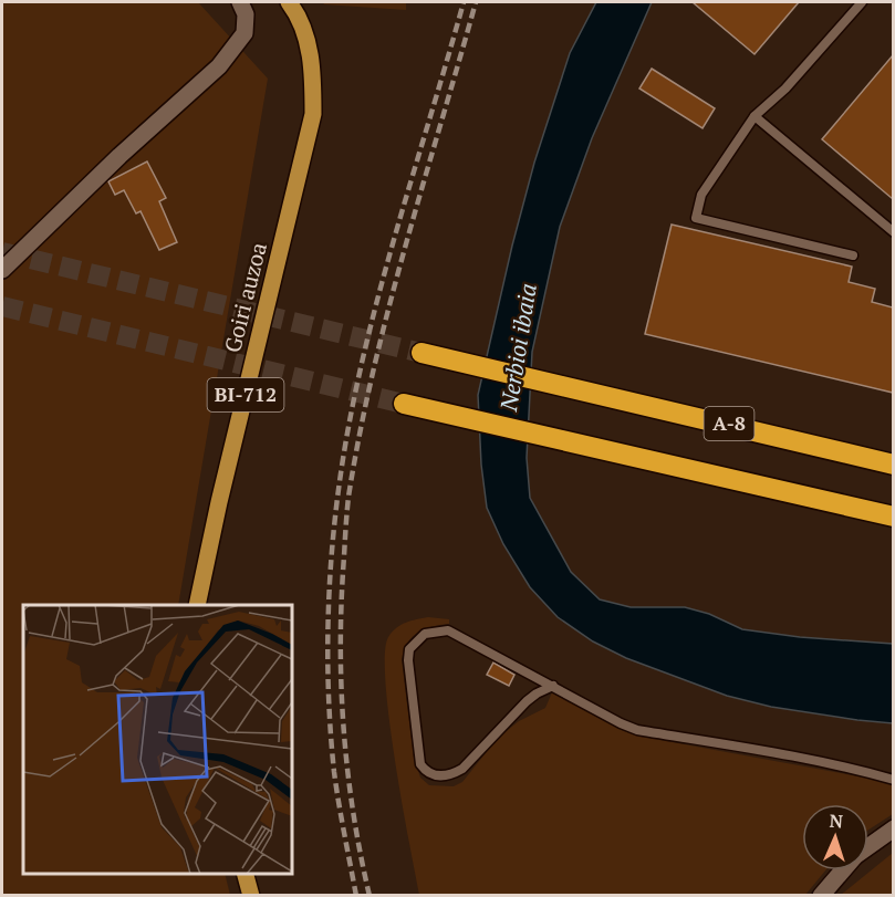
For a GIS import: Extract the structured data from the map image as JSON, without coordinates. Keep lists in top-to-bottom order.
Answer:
{
  "streets": {
    "highway": ["A-8"],
    "main road": ["Goiri auzoa", "BI-712"]
  },
  "water": ["Nerbioi ibaia"],
  "north": "top"
}
